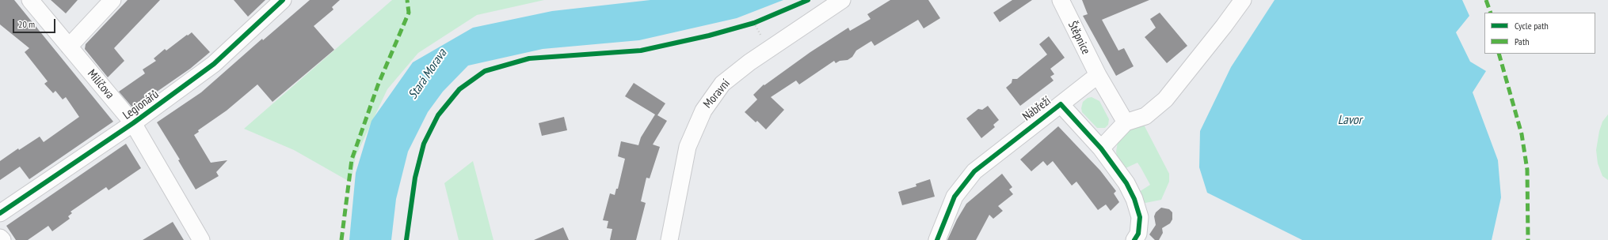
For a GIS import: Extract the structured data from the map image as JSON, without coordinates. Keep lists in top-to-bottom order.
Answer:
{
  "streets": {
    "street": [
      "Štěpnice",
      "Milíčova",
      "Moravní",
      "Legionářů",
      "Nábřeží"
    ]
  },
  "crossings": [
    ["Štěpnice", "Nábřeží"],
    ["Milíčova", "Legionářů"]
  ],
  "water": ["Stará Morava", "Lavor"],
  "legend": ["Cycle path", "Path"],
  "scale_bar": "20 m"
}
